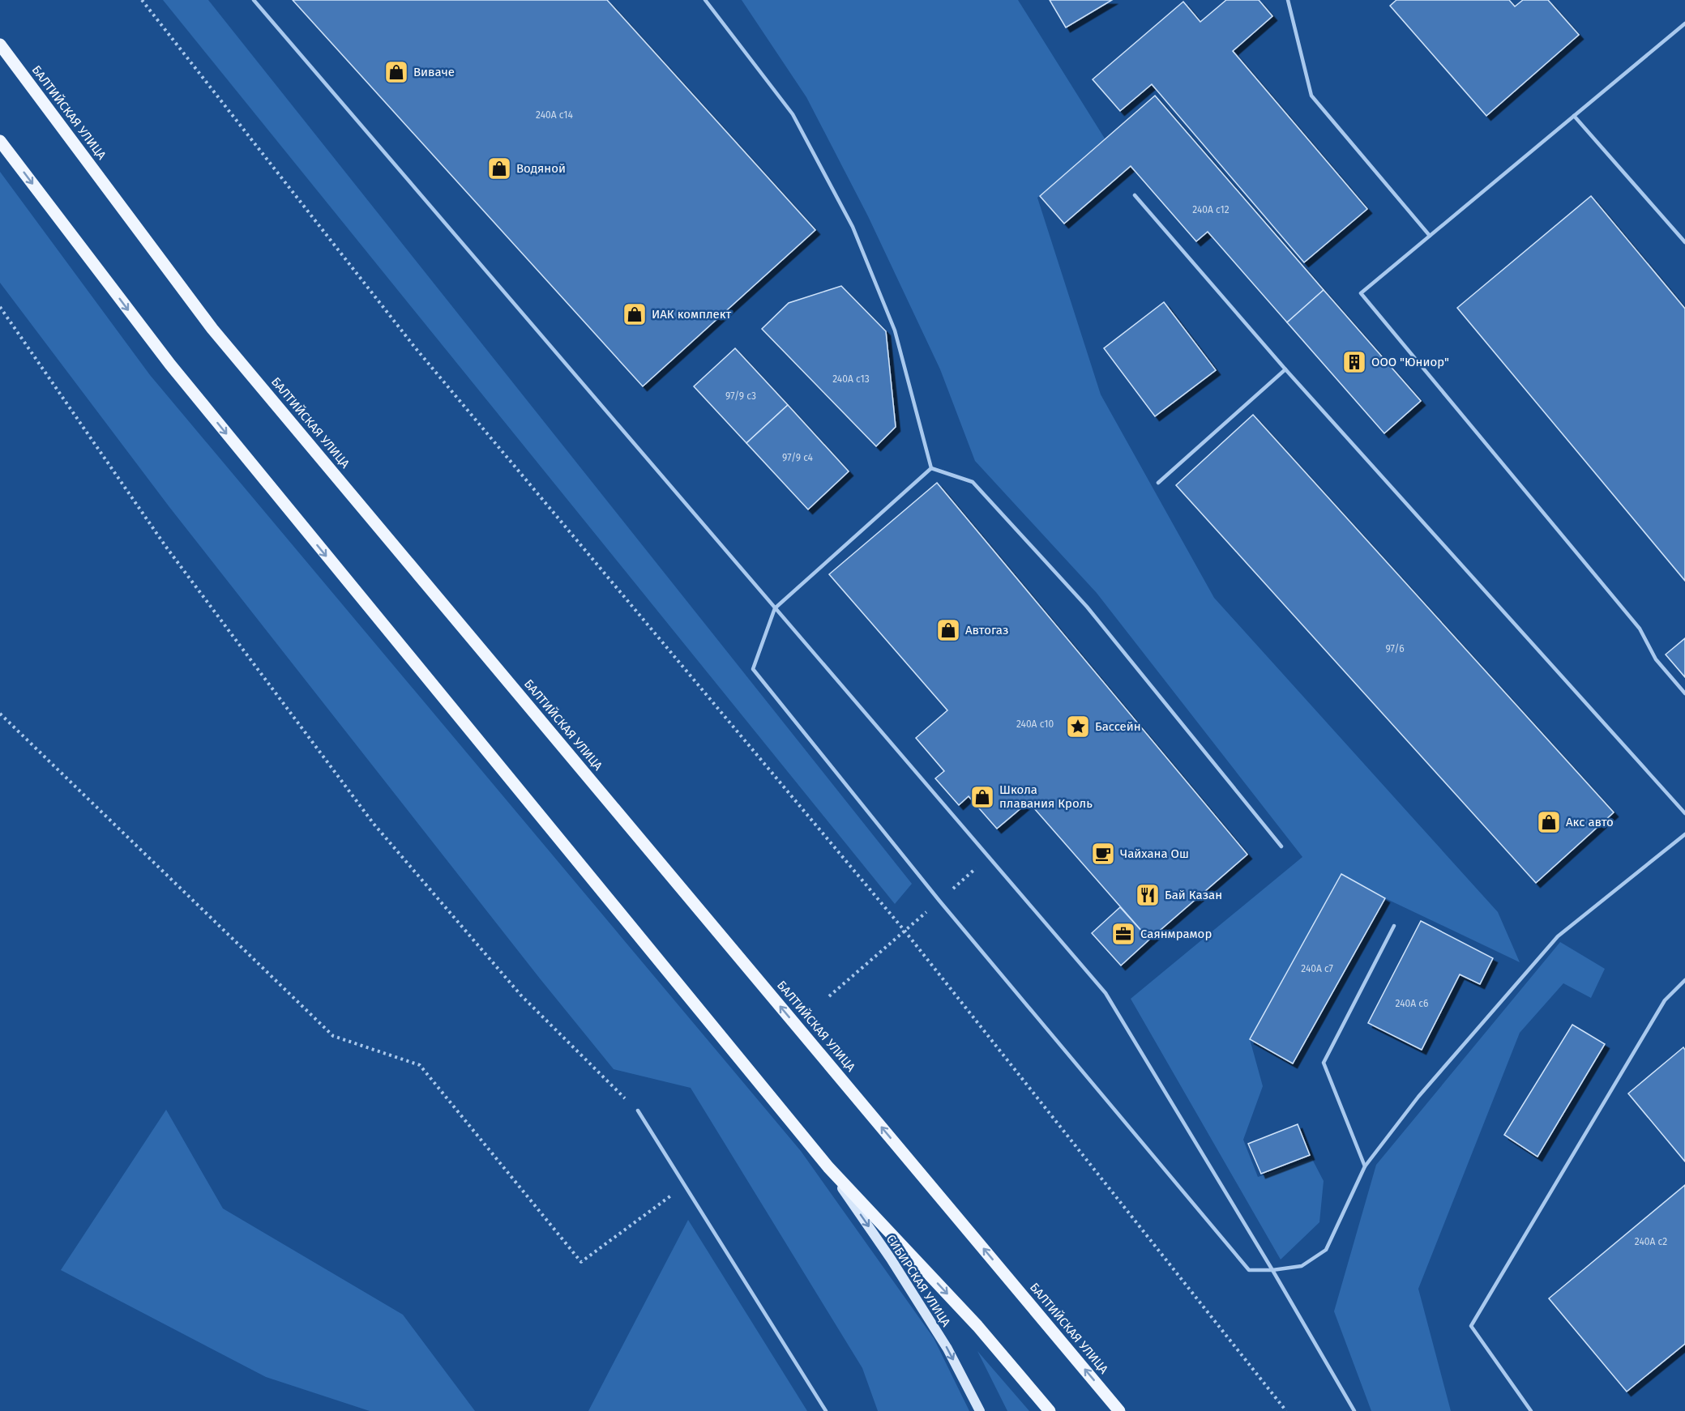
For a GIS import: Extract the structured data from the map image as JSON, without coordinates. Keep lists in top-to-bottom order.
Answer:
{
  "streets": {
    "main road": ["БАЛТИЙСКАЯ УЛИЦА", "СИБИРСКАЯ УЛИЦА"]
  },
  "places": {
    "shop": [
      "Виваче",
      "Водяной",
      "ИАК комплект",
      "Автогаз",
      "Школа плавания Кроль",
      "Акс авто"
    ],
    "building": ["ООО \"Юниор\""],
    "place": ["Бассейн"],
    "cafe": ["Чайхана Ош"],
    "restaurant": ["Бай Казан"],
    "office": ["Саянмрамор"]
  },
  "house_numbers": [
    "240А с14",
    "240А с12",
    "240А с13",
    "97/9 с3",
    "97/9 с4",
    "97/6",
    "240А с10",
    "240А с7",
    "240А с6",
    "240А с2"
  ]
}
